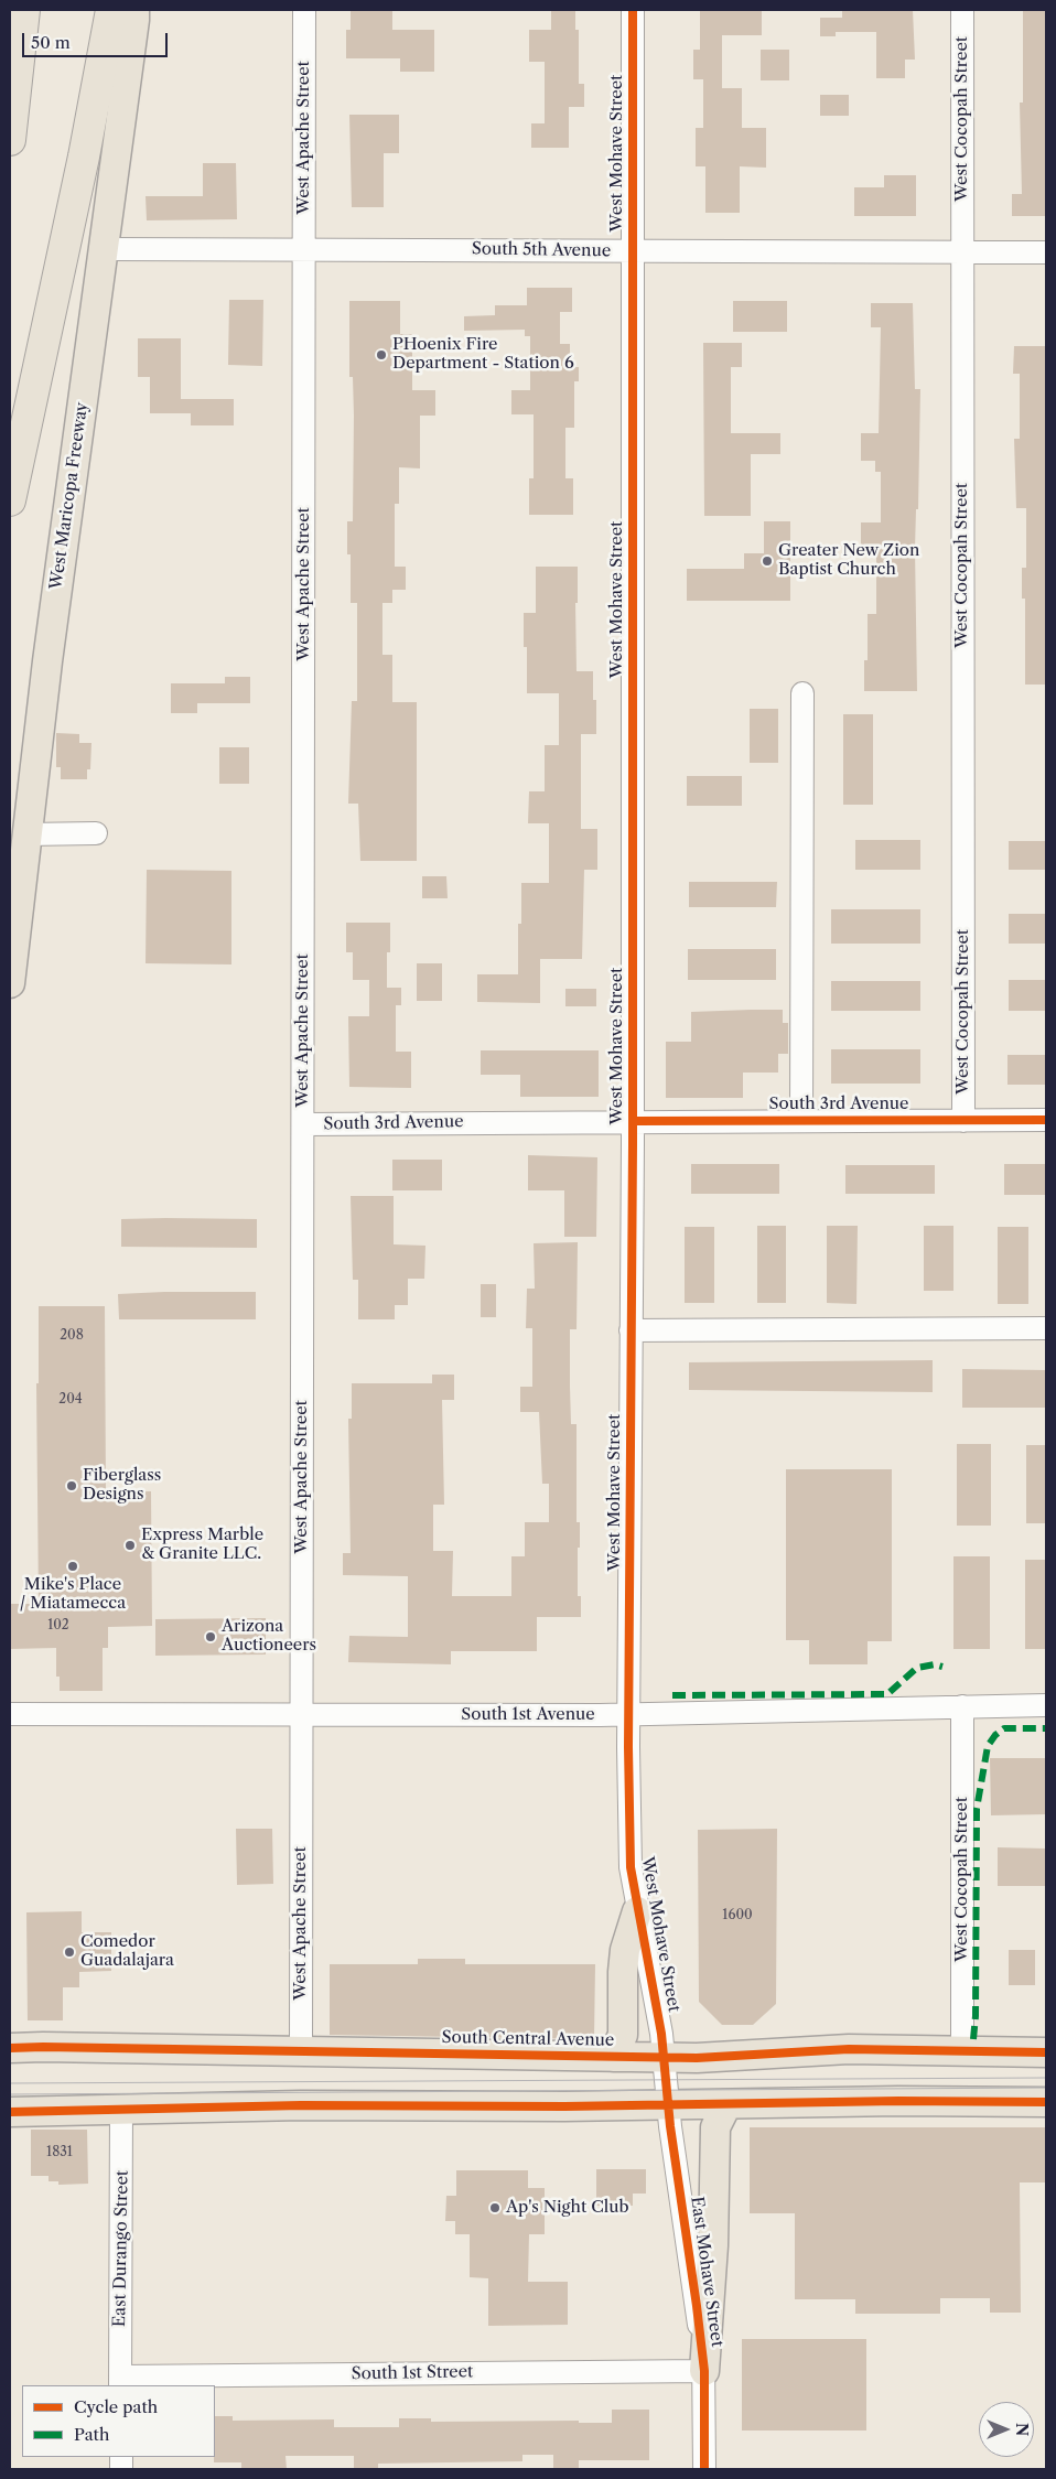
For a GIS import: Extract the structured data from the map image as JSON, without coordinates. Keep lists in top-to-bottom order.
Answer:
{
  "streets": {
    "main road": ["West Maricopa Freeway", "South Central Avenue"],
    "street": [
      "West Cocopah Street",
      "West Apache Street",
      "West Mohave Street",
      "South 5th Avenue",
      "South 3rd Avenue",
      "South 1st Avenue",
      "East Durango Street",
      "East Mohave Street",
      "South 1st Street"
    ]
  },
  "crossings": [
    ["West Cocopah Street", "South 5th Avenue"],
    ["West Cocopah Street", "South 3rd Avenue"],
    ["West Cocopah Street", "South 1st Avenue"],
    ["West Cocopah Street", "South Central Avenue"],
    ["West Apache Street", "South 5th Avenue"],
    ["West Apache Street", "South 3rd Avenue"],
    ["West Apache Street", "South 1st Avenue"],
    ["West Apache Street", "South Central Avenue"],
    ["West Mohave Street", "South 5th Avenue"],
    ["West Mohave Street", "South 3rd Avenue"],
    ["West Mohave Street", "South 1st Avenue"],
    ["West Mohave Street", "South Central Avenue"],
    ["West Mohave Street", "East Mohave Street"],
    ["South 5th Avenue", "West Maricopa Freeway"],
    ["South Central Avenue", "East Durango Street"],
    ["South Central Avenue", "East Mohave Street"],
    ["East Durango Street", "South 1st Street"],
    ["East Mohave Street", "South 1st Street"]
  ],
  "places": [
    "PHoenix Fire Department - Station 6",
    "Greater New Zion Baptist Church",
    "Fiberglass Designs",
    "Express Marble & Granite LLC.",
    "Mike's Place / Miatamecca",
    "Arizona Auctioneers",
    "Comedor Guadalajara",
    "Ap's Night Club"
  ],
  "house_numbers": [
    "208",
    "204",
    "102",
    "1600",
    "1831"
  ],
  "legend": ["Cycle path", "Path"],
  "scale_bar": "50 m",
  "north": "right"
}
